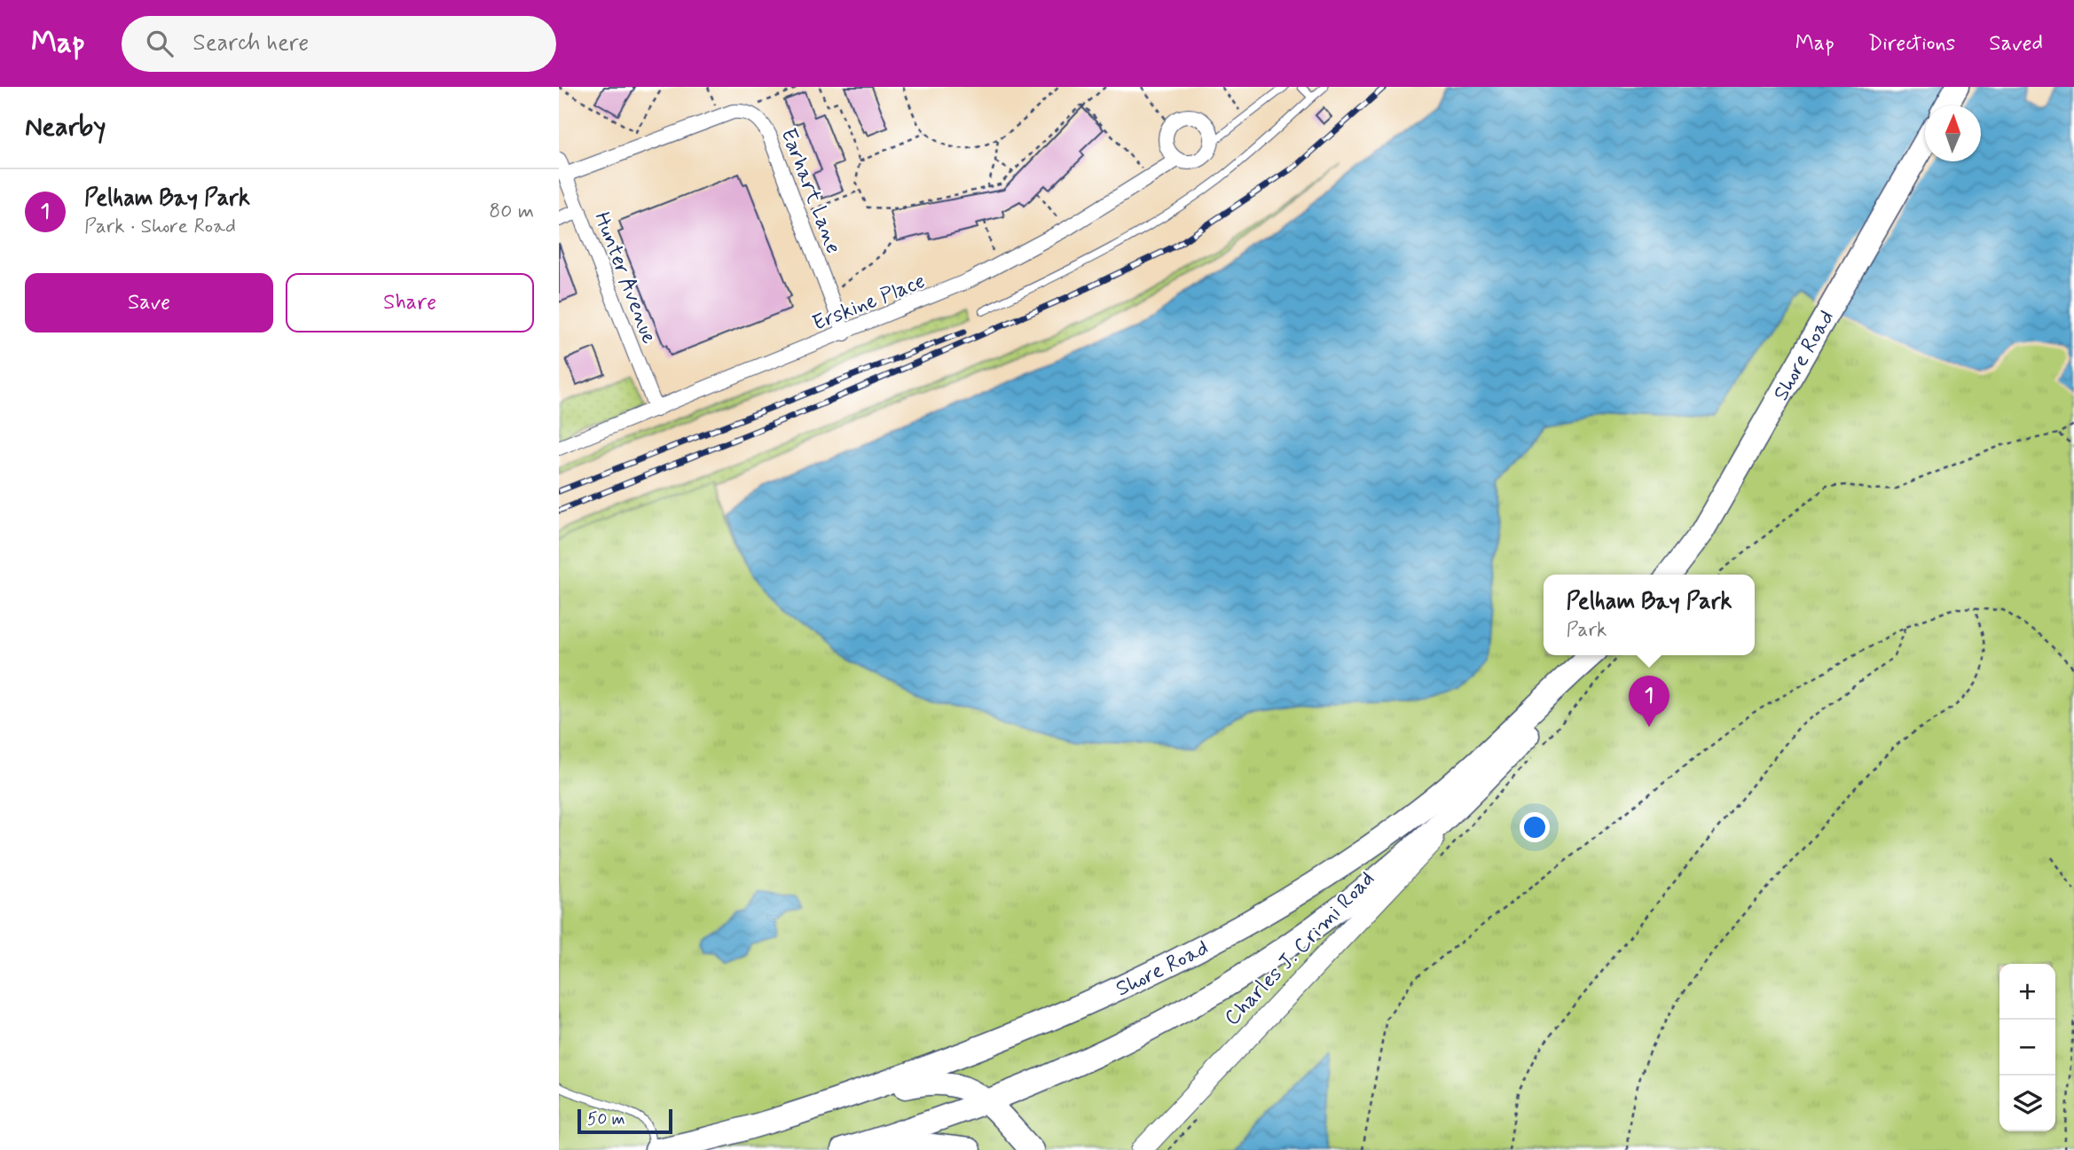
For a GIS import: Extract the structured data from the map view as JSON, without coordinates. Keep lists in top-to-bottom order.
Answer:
{
  "streets": {
    "main road": ["Shore Road", "Charles J. Crimi Road"],
    "street": ["Earhart Lane", "Hunter Avenue", "Erskine Place"]
  },
  "crossings": [
    ["Earhart Lane", "Erskine Place"],
    ["Hunter Avenue", "Erskine Place"],
    ["Shore Road", "Charles J. Crimi Road"]
  ],
  "scale_bar": "50 m",
  "north": "top",
  "page": {
    "header": "Map",
    "search": "Search here",
    "nav": ["Map", "Directions", "Saved"],
    "heading": "Nearby",
    "list": [
      {
        "mark": "1",
        "name": "Pelham Bay Park",
        "note": "Park · Shore Road",
        "value": "80 m"
      }
    ],
    "buttons": ["Save", "Share"],
    "popup": ["Pelham Bay Park", "Park"],
    "pins": "1",
    "map_buttons": ["+", "−"],
    "scale": "50 m"
  }
}
